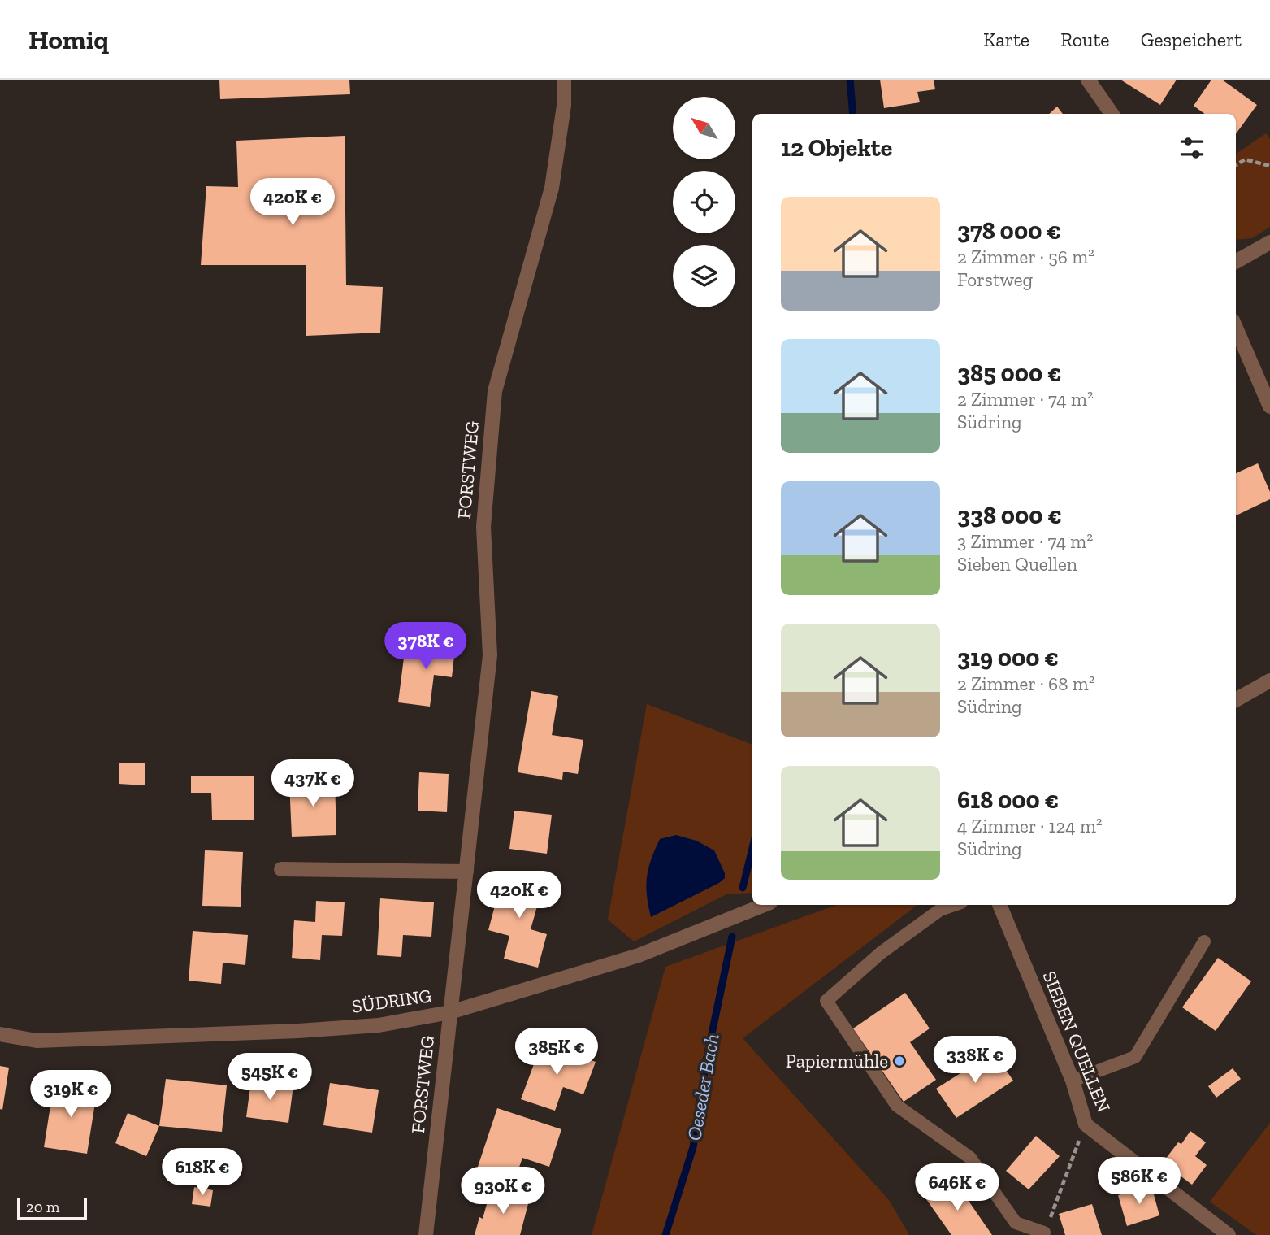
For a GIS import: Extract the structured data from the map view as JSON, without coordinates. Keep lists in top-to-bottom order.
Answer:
{
  "streets": {
    "street": ["FORSTWEG", "SÜDRING", "SIEBEN QUELLEN"]
  },
  "crossings": [
    ["FORSTWEG", "SÜDRING"]
  ],
  "water": ["Oeseder Bach"],
  "places": ["Papiermühle"],
  "scale_bar": "20 m",
  "north": "top left",
  "page": {
    "header": "Homiq",
    "nav": ["Karte", "Route", "Gespeichert"],
    "heading": "12 Objekte",
    "price": [
      "420K €",
      "378K €",
      "437K €",
      "420K €",
      "385K €",
      "338K €",
      "545K €",
      "319K €",
      "618K €",
      "586K €",
      "646K €",
      "930K €"
    ],
    "list": [
      {
        "name": "378 000 €",
        "note": "2 Zimmer · 56 m² · Forstweg"
      },
      {
        "name": "385 000 €",
        "note": "2 Zimmer · 74 m² · Südring"
      },
      {
        "name": "338 000 €",
        "note": "3 Zimmer · 74 m² · Sieben Quellen"
      },
      {
        "name": "319 000 €",
        "note": "2 Zimmer · 68 m² · Südring"
      },
      {
        "name": "618 000 €",
        "note": "4 Zimmer · 124 m² · Südring"
      }
    ],
    "scale": "20 m"
  }
}
